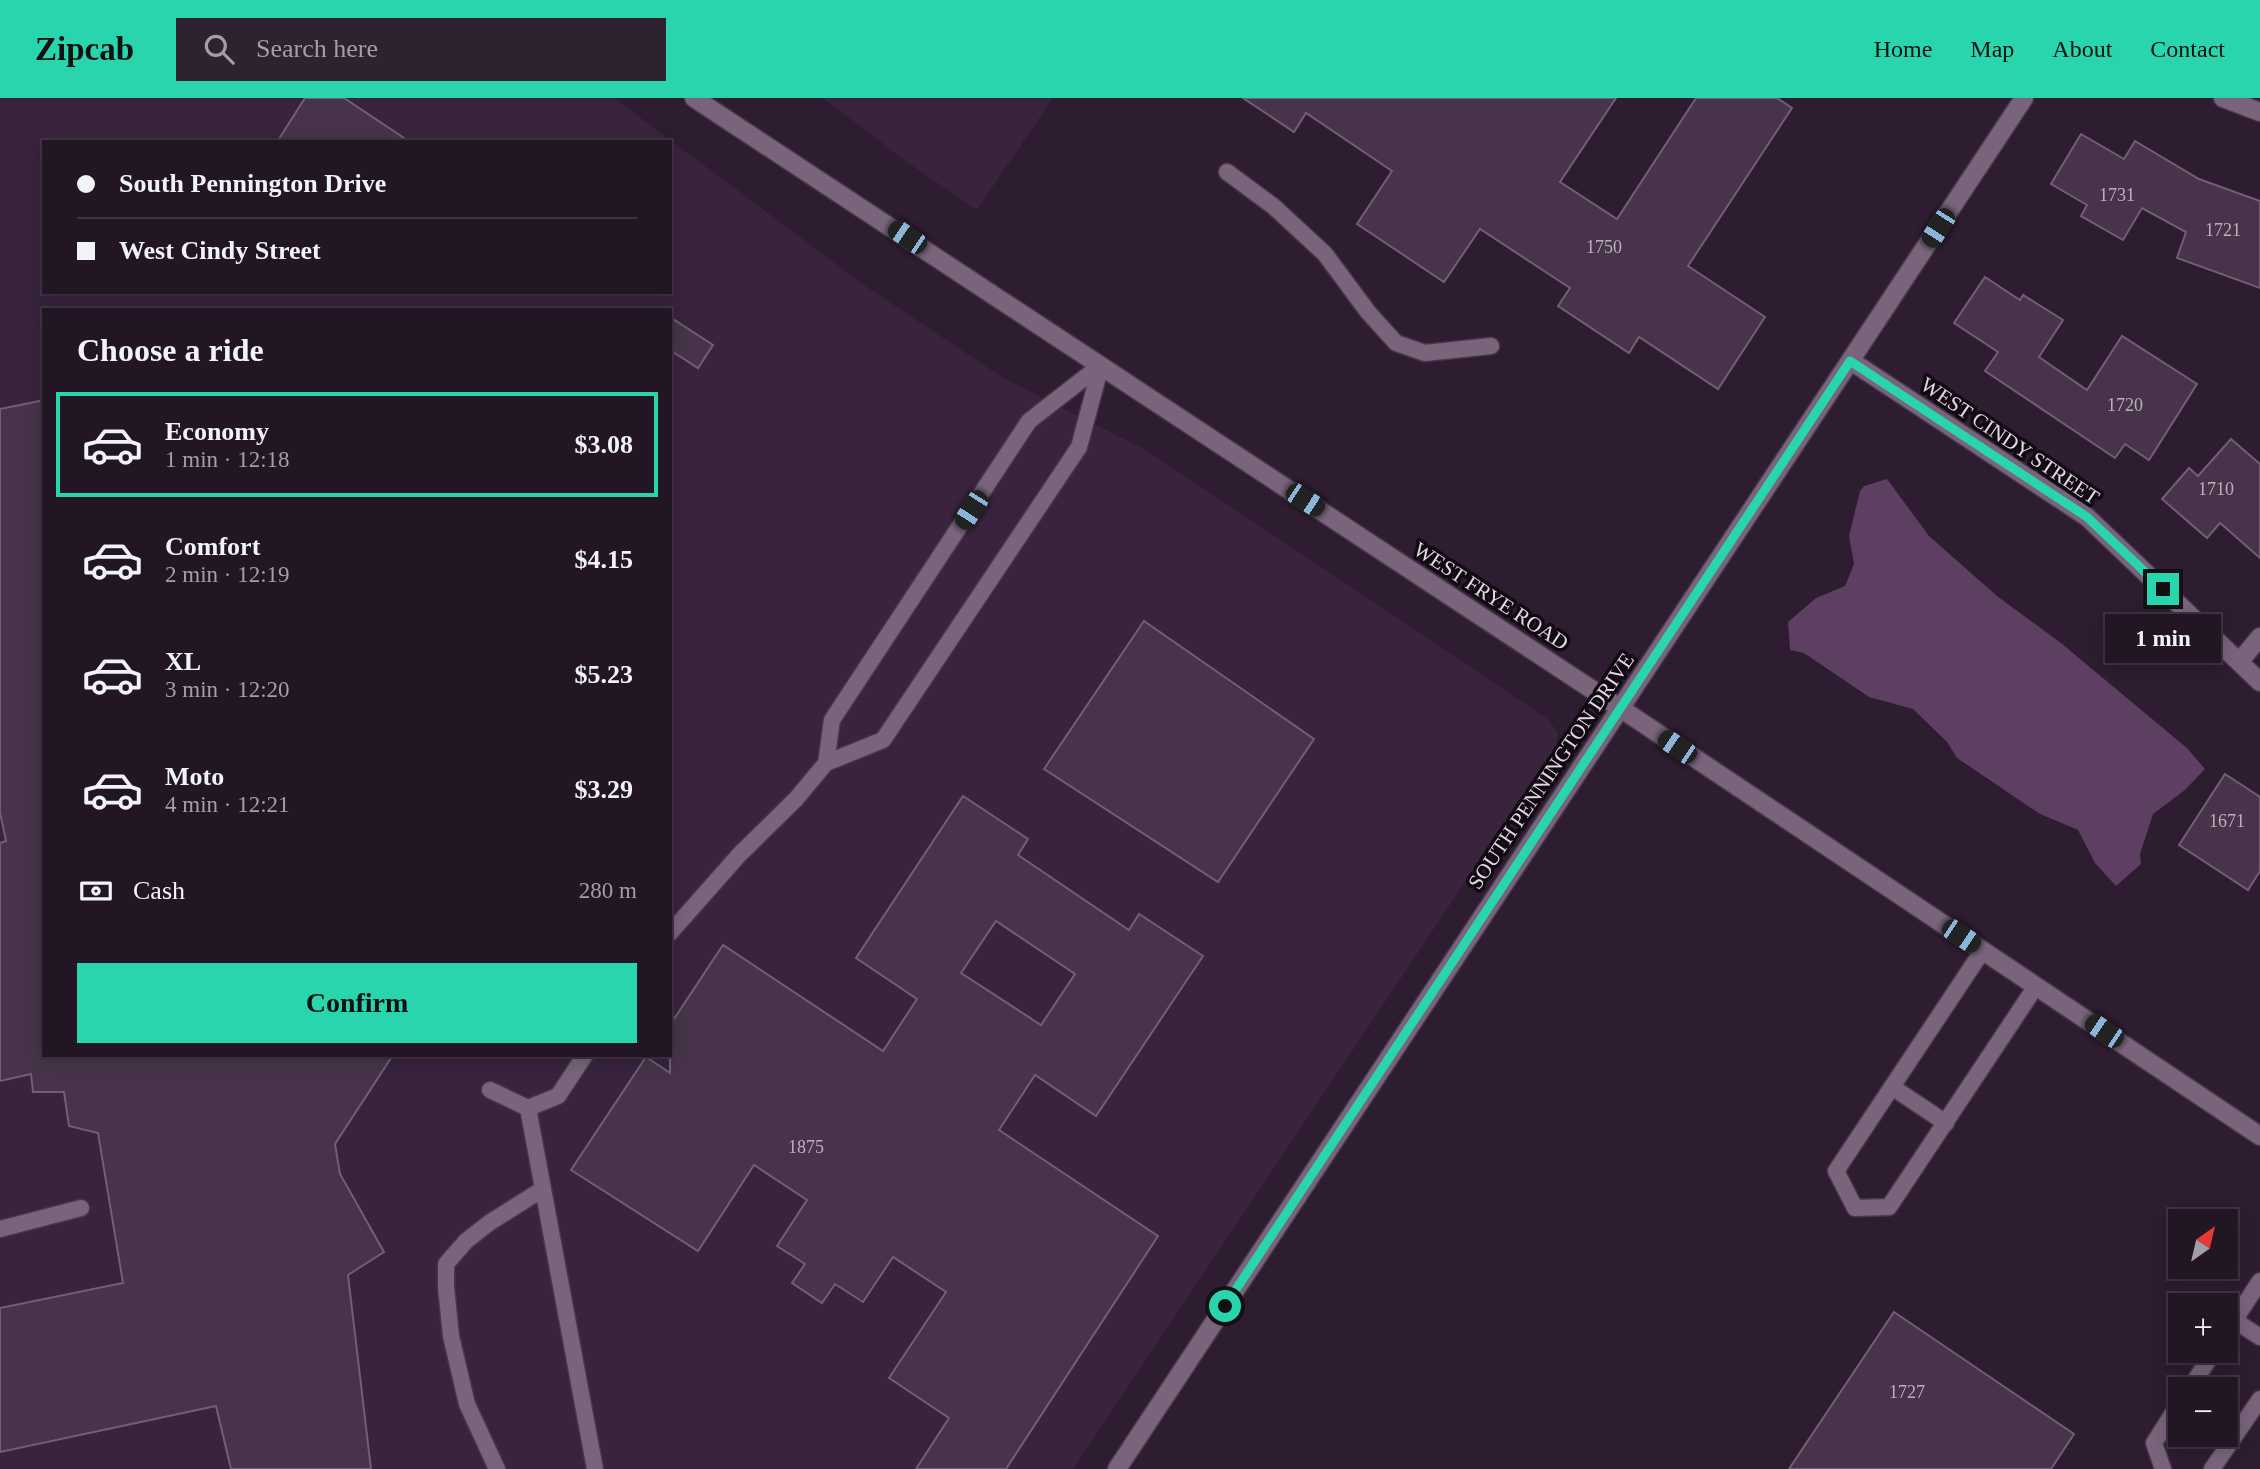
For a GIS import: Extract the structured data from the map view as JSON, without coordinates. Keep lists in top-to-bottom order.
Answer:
{
  "streets": {
    "street": ["WEST CINDY STREET", "WEST FRYE ROAD", "SOUTH PENNINGTON DRIVE"]
  },
  "crossings": [
    ["WEST CINDY STREET", "SOUTH PENNINGTON DRIVE"],
    ["WEST FRYE ROAD", "SOUTH PENNINGTON DRIVE"]
  ],
  "house_numbers": [
    "1731",
    "1721",
    "1750",
    "1720",
    "1710",
    "1671",
    "1875",
    "1727"
  ],
  "north": "top right",
  "page": {
    "header": "Zipcab",
    "search": "Search here",
    "nav": [
      "Home",
      "Map",
      "About",
      "Contact"
    ],
    "banner": ["South Pennington Drive", "West Cindy Street"],
    "heading": "Choose a ride",
    "list": [
      {
        "name": "Economy",
        "note": "1 min · 12:18",
        "value": "$3.08"
      },
      {
        "name": "Comfort",
        "note": "2 min · 12:19",
        "value": "$4.15"
      },
      {
        "name": "XL",
        "note": "3 min · 12:20",
        "value": "$5.23"
      },
      {
        "name": "Moto",
        "note": "4 min · 12:21",
        "value": "$3.29"
      }
    ],
    "bubble": "1 min",
    "pay": ["Cash", "280 m"],
    "buttons": "Confirm",
    "map_buttons": ["+", "−"]
  }
}
